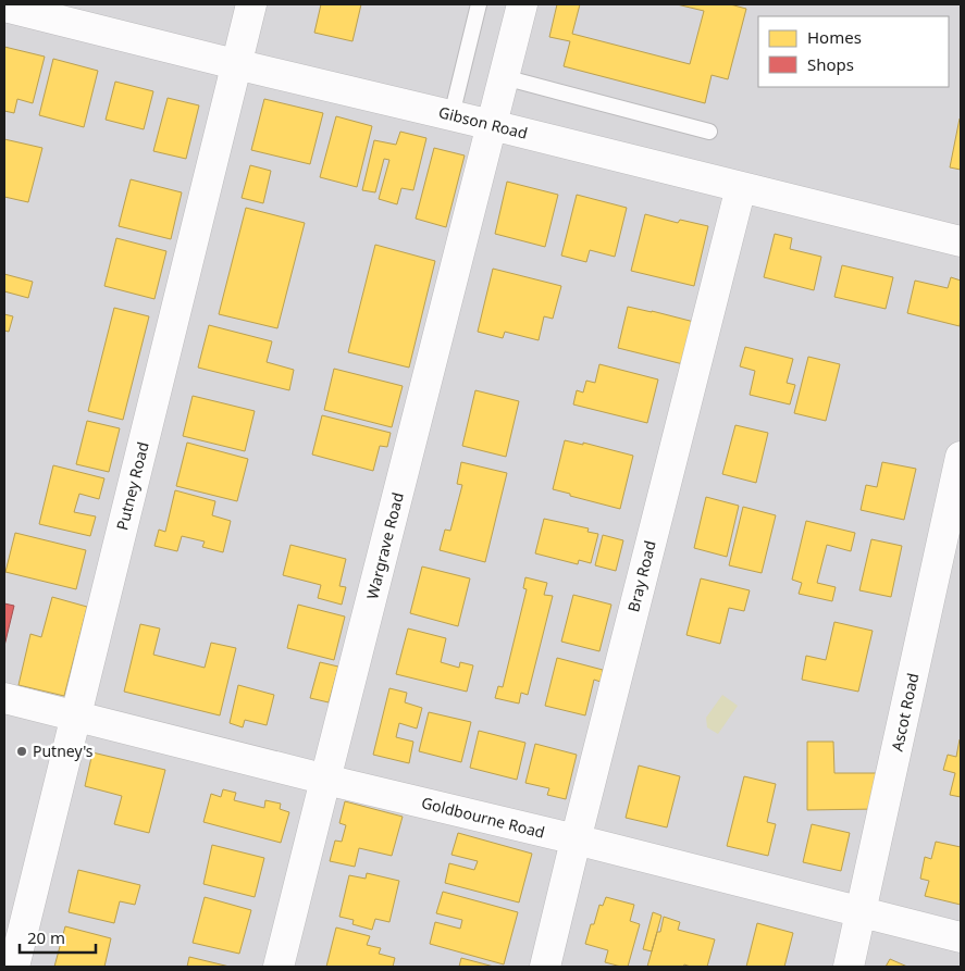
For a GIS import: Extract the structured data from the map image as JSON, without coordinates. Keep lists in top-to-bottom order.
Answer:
{
  "streets": {
    "street": [
      "Gibson Road",
      "Putney Road",
      "Wargrave Road",
      "Bray Road",
      "Ascot Road",
      "Goldbourne Road"
    ]
  },
  "crossings": [
    ["Gibson Road", "Putney Road"],
    ["Gibson Road", "Wargrave Road"],
    ["Gibson Road", "Bray Road"],
    ["Putney Road", "Goldbourne Road"],
    ["Wargrave Road", "Goldbourne Road"],
    ["Bray Road", "Goldbourne Road"],
    ["Ascot Road", "Goldbourne Road"]
  ],
  "places": ["Putney's"],
  "legend": ["Homes", "Shops"],
  "scale_bar": "20 m"
}
